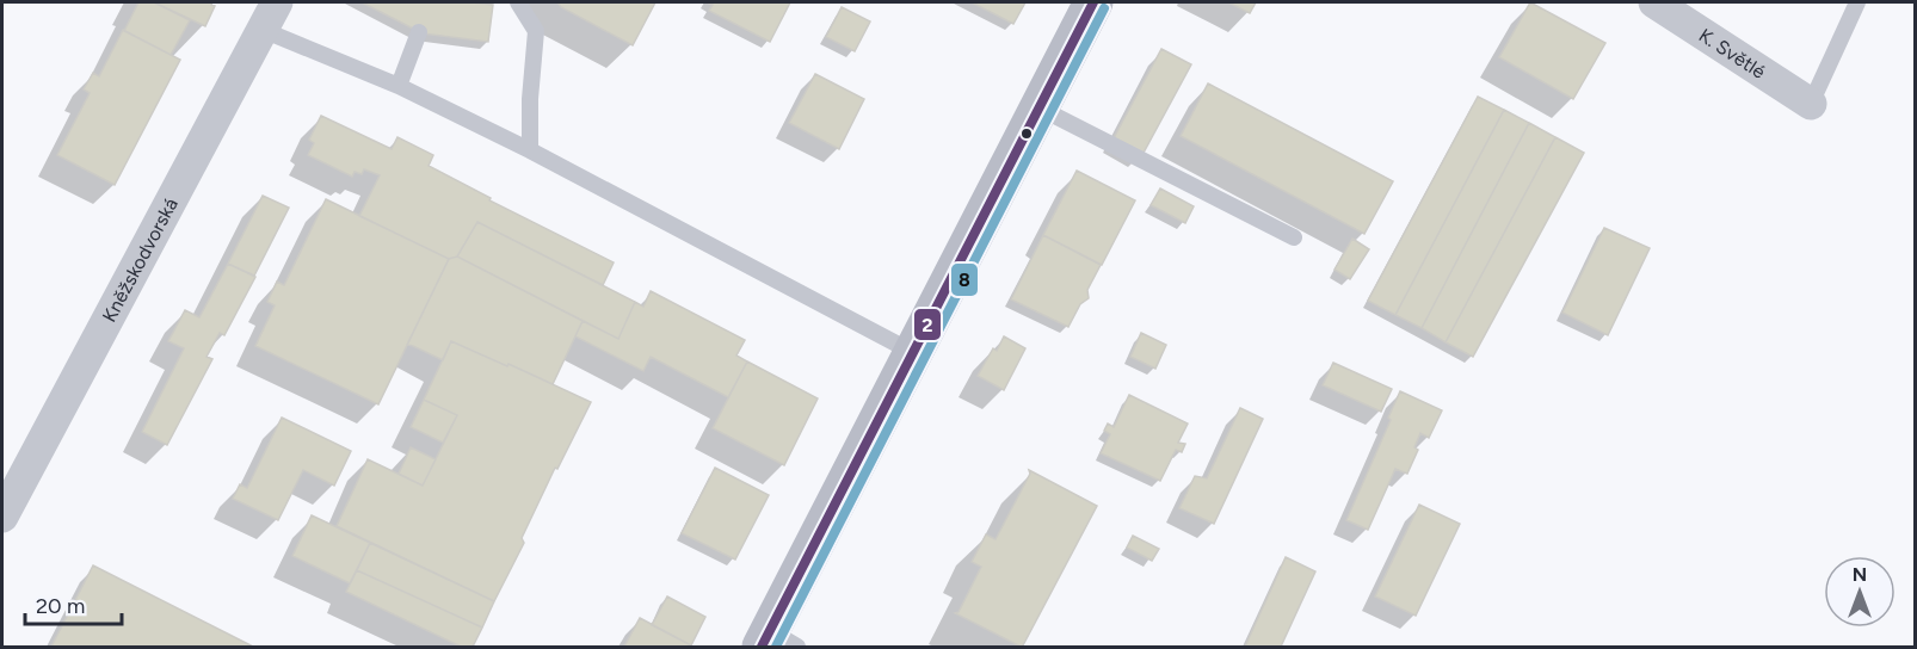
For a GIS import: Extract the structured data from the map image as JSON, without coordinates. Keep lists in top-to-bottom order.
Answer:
{
  "streets": {
    "street": ["K. Světlé", "Kněžskodvorská"]
  },
  "lines": ["transit line 2", "transit line 8"],
  "scale_bar": "20 m",
  "north": "top"
}
